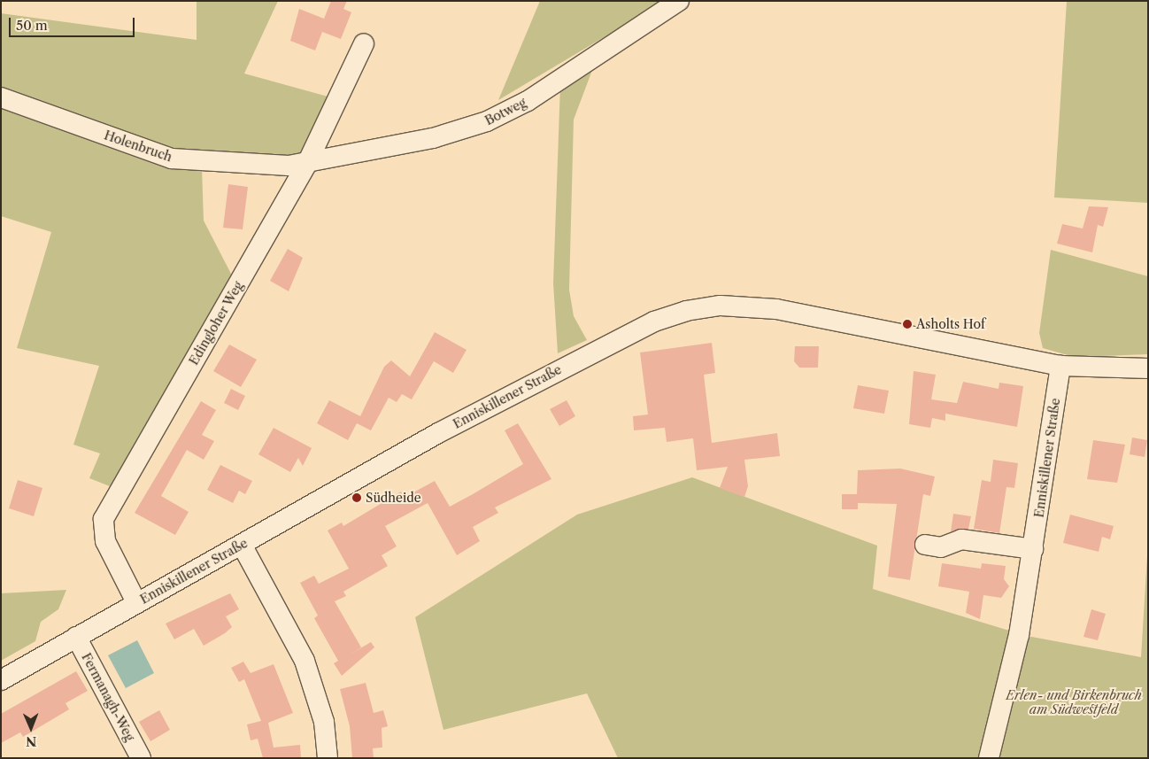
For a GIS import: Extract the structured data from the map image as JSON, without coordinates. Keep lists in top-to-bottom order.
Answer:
{
  "streets": {
    "street": [
      "Botweg",
      "Holenbruch",
      "Edingloher Weg",
      "Enniskillener Straße",
      "Fermanagh-Weg"
    ]
  },
  "crossings": [
    ["Botweg", "Holenbruch"],
    ["Botweg", "Edingloher Weg"],
    ["Holenbruch", "Edingloher Weg"],
    ["Edingloher Weg", "Enniskillener Straße"],
    ["Enniskillener Straße", "Fermanagh-Weg"]
  ],
  "parks": ["Erlen- und Birkenbruch am Südwestfeld"],
  "places": ["Asholts Hof", "Südheide"],
  "scale_bar": "50 m",
  "north": "bottom"
}
